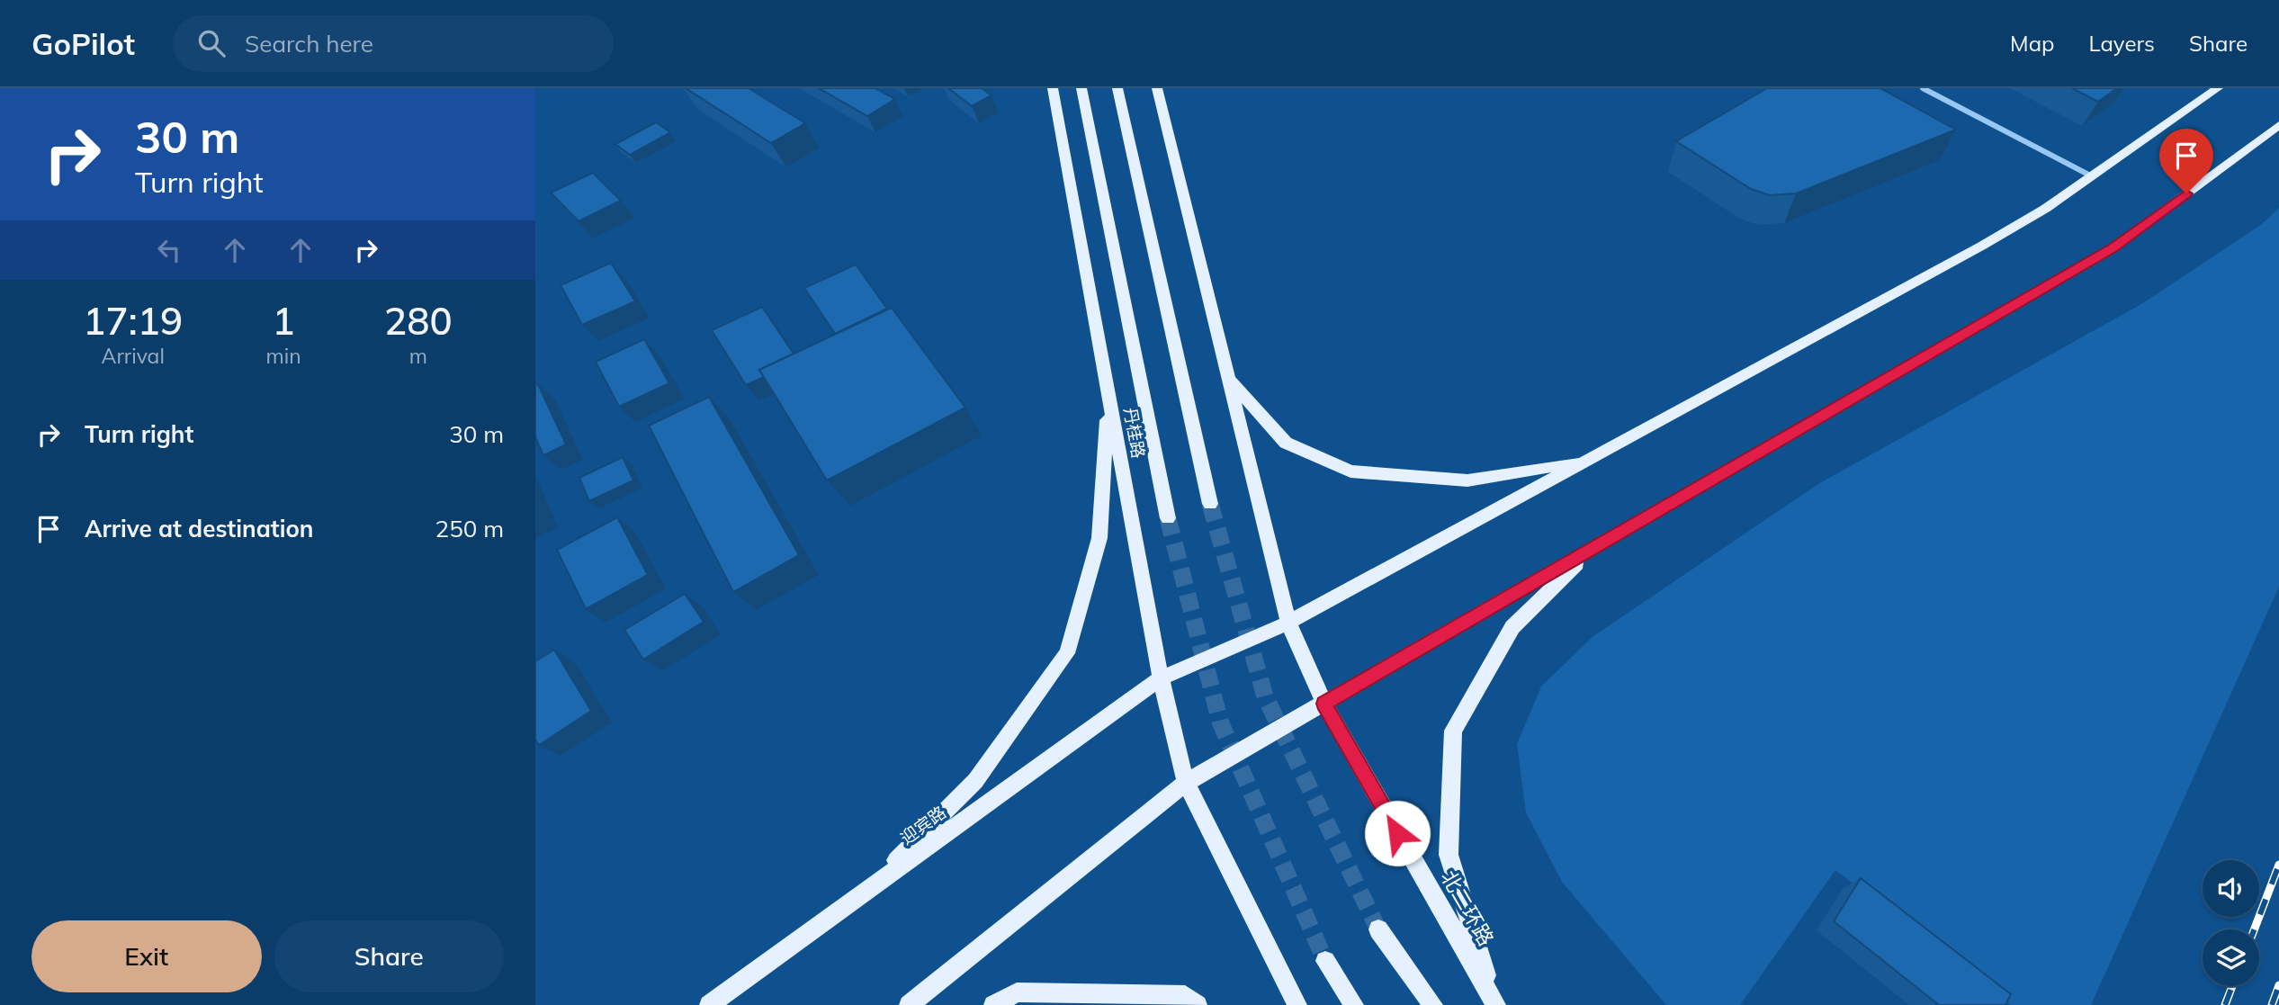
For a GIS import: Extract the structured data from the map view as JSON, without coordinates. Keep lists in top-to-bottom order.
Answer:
{
  "streets": {
    "main road": ["丹桂路", "迎宾路", "北二环路"]
  },
  "crossings": [
    ["丹桂路", "迎宾路"]
  ],
  "page": {
    "header": "GoPilot",
    "search": "Search here",
    "nav": ["Map", "Layers", "Share"],
    "turn": ["30 m", "Turn right"],
    "eta": [
      "17:19",
      "Arrival",
      "1",
      "min",
      "280",
      "m"
    ],
    "list": [
      {
        "name": "Turn right",
        "value": "30 m"
      },
      {
        "name": "Arrive at destination",
        "value": "250 m"
      }
    ],
    "buttons": ["Exit", "Share"]
  }
}
